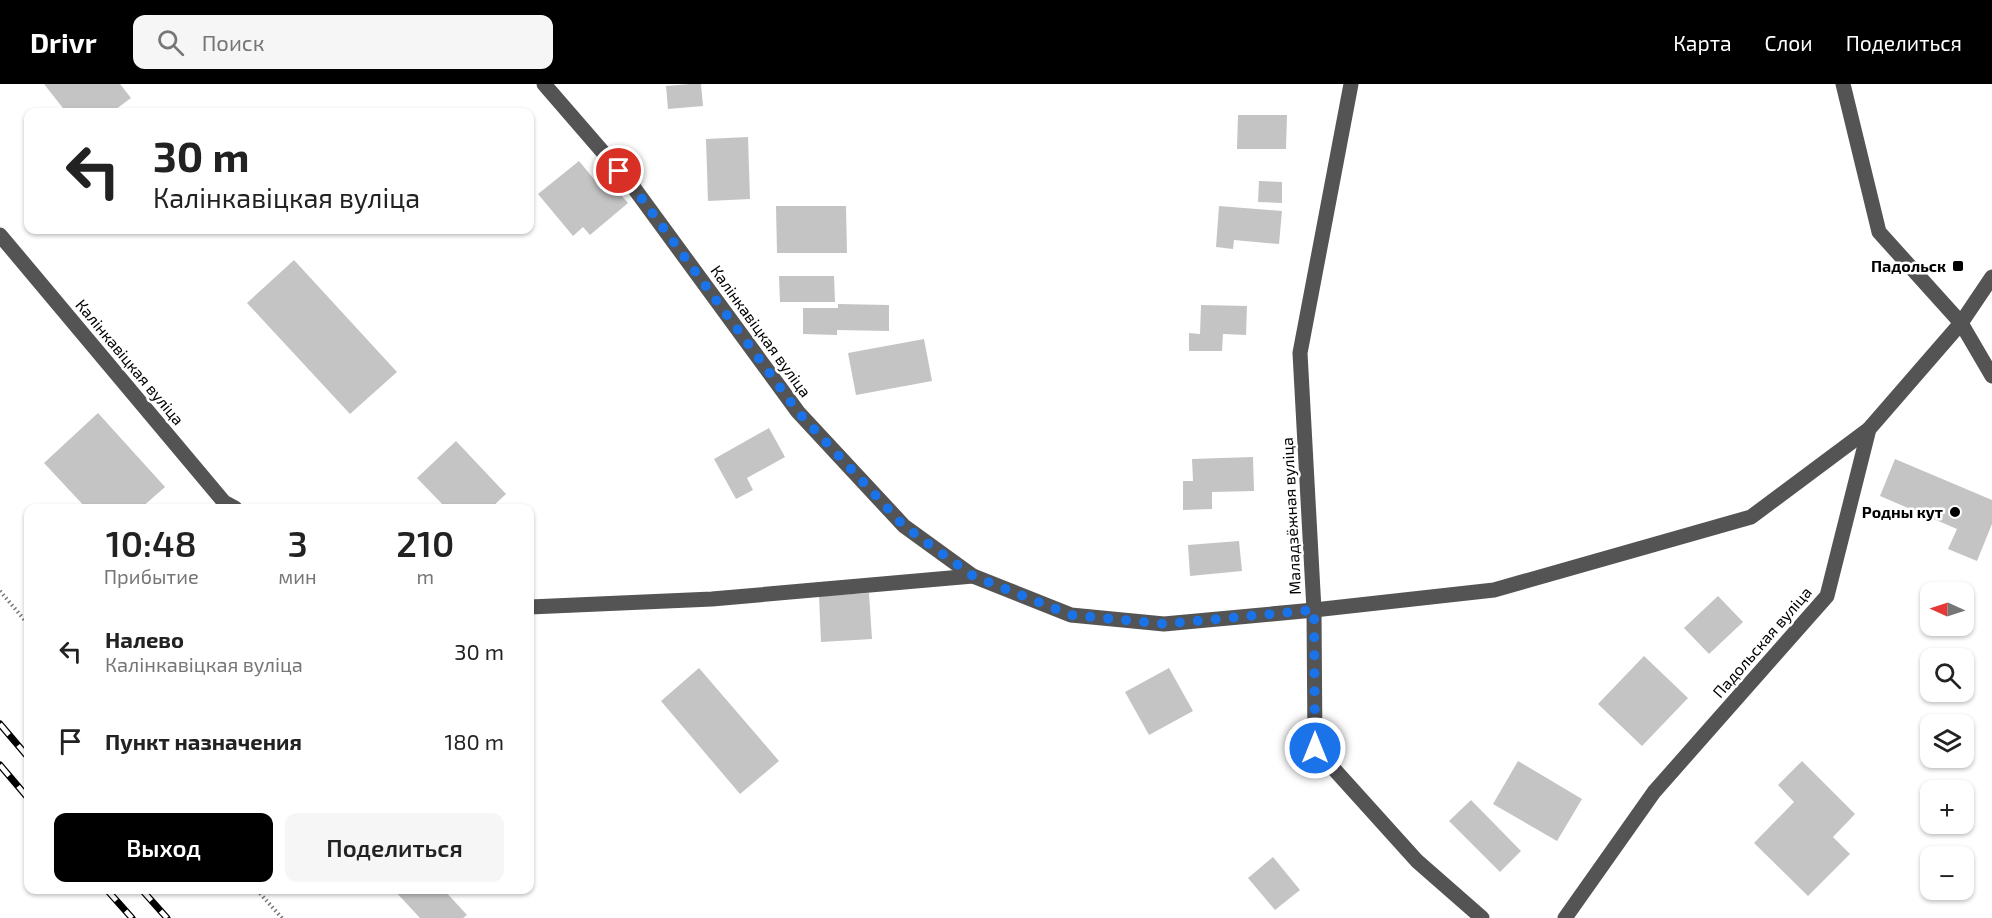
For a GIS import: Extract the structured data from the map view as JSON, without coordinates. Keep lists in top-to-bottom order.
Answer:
{
  "streets": {
    "street": ["Калінкавіцкая вуліца", "Маладзёжная вуліца", "Падольская вуліца"]
  },
  "crossings": [
    ["Калінкавіцкая вуліца", "Маладзёжная вуліца"],
    ["Калінкавіцкая вуліца", "Падольская вуліца"]
  ],
  "places": {
    "transit": ["Падольск"],
    "other": ["Родны кут"]
  },
  "north": "left",
  "page": {
    "header": "Drivr",
    "search": "Поиск",
    "nav": ["Карта", "Слои", "Поделиться"],
    "turn": ["30 m", "Калінкавіцкая вуліца"],
    "eta": [
      "10:48",
      "Прибытие",
      "3",
      "мин",
      "210",
      "m"
    ],
    "map_buttons": ["+", "−"],
    "list": [
      {
        "name": "Налево",
        "note": "Калінкавіцкая вуліца",
        "value": "30 m"
      },
      {
        "name": "Пункт назначения",
        "value": "180 m"
      }
    ],
    "buttons": ["Выход", "Поделиться"]
  }
}
